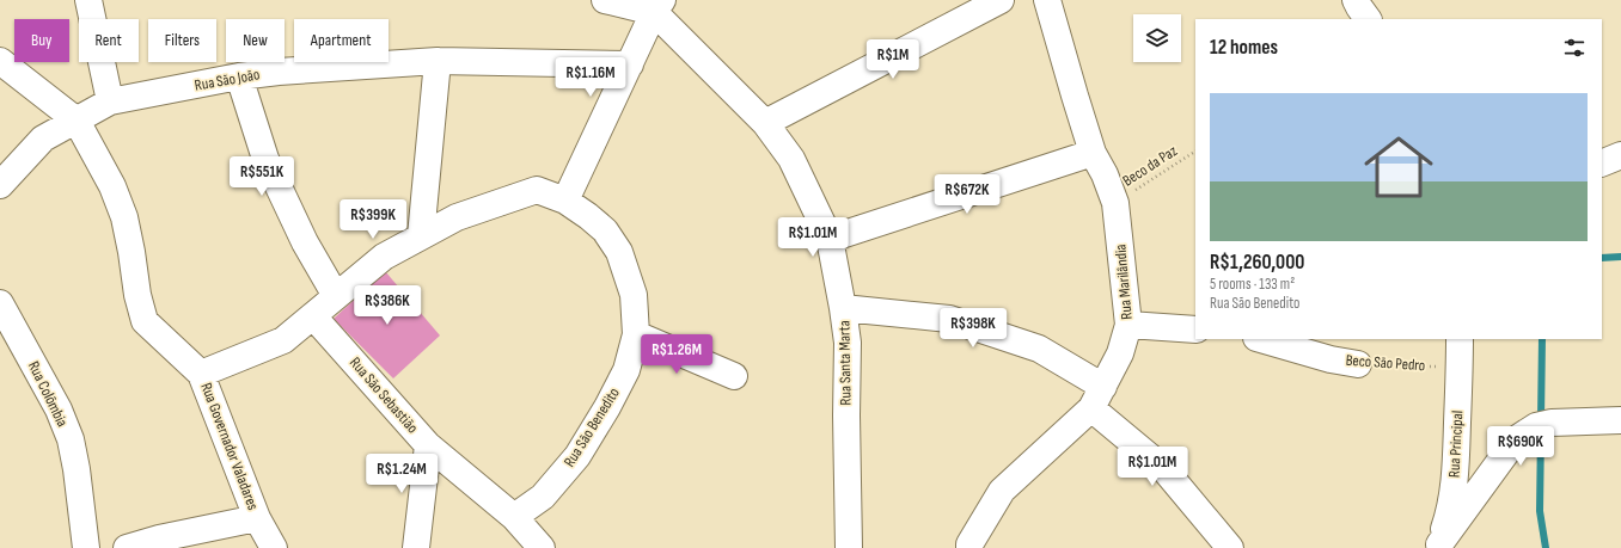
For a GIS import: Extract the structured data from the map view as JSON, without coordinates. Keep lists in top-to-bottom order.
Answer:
{
  "streets": {
    "street": [
      "Rua São João",
      "Rua Marilândia",
      "Rua Santa Marta",
      "Beco São Pedro",
      "Rua Colômbia",
      "Rua São Sebastião",
      "Rua São Benedito",
      "Rua Principal",
      "Rua Governador Valadares"
    ],
    "path": ["Beco da Paz"]
  },
  "crossings": [
    ["Rua São João", "Rua Governador Valadares"],
    ["Beco da Paz", "Rua Marilândia"],
    ["Beco São Pedro", "Rua Principal"],
    ["Rua São Sebastião", "Rua São Benedito"],
    ["Rua São Benedito", "Rua Governador Valadares"]
  ],
  "page": {
    "chip": [
      "Buy",
      "Rent",
      "Filters",
      "New",
      "Apartment"
    ],
    "heading": "12 homes",
    "price": [
      "R$1M",
      "R$1.16M",
      "R$551K",
      "R$672K",
      "R$399K",
      "R$1.01M",
      "R$386K",
      "R$398K",
      "R$1.26M",
      "R$690K",
      "R$1.01M",
      "R$1.24M"
    ],
    "list": [
      {
        "name": "R$1,260,000",
        "note": "5 rooms · 133 m² · Rua São Benedito"
      }
    ]
  }
}
